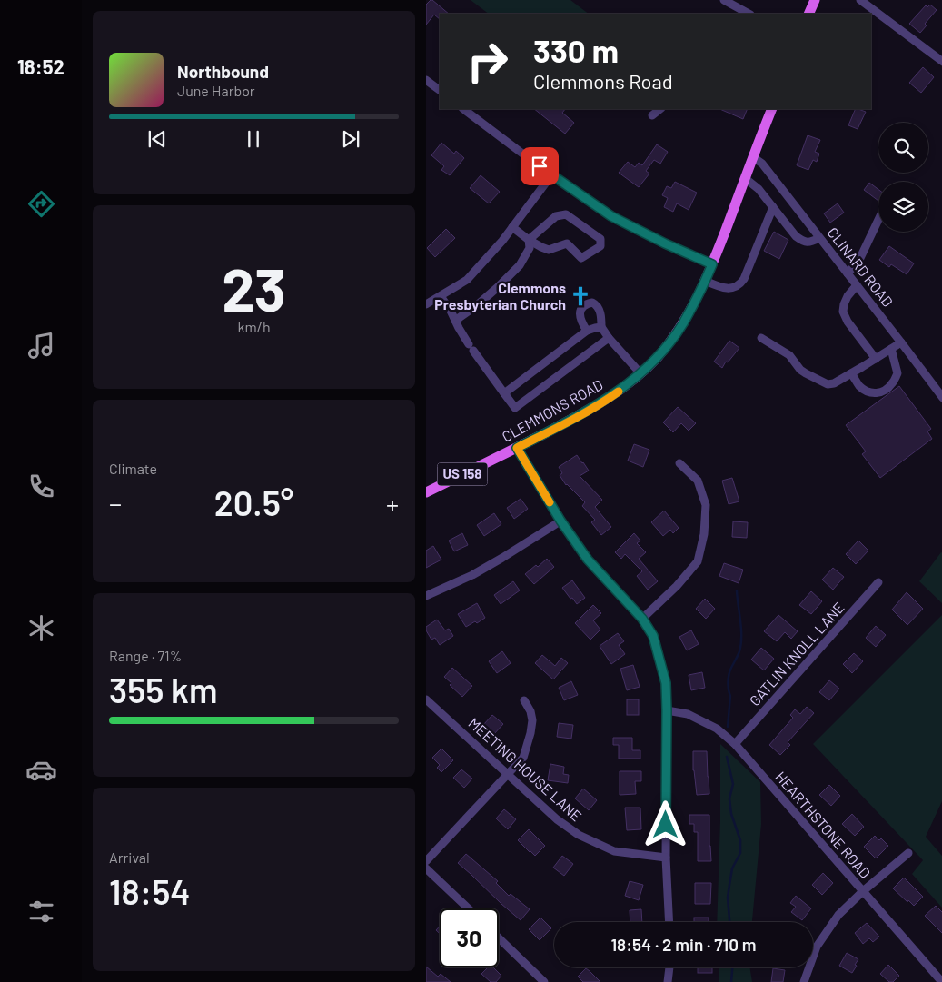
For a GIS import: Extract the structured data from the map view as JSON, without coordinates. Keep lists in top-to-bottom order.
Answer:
{
  "streets": {
    "main road": ["CLEMMONS ROAD", "US 158"],
    "street": [
      "CLINARD ROAD",
      "GATLIN KNOLL LANE",
      "MEETING HOUSE LANE",
      "HEARTHSTONE ROAD"
    ]
  },
  "crossings": [
    ["CLINARD ROAD", "CLEMMONS ROAD"],
    ["GATLIN KNOLL LANE", "HEARTHSTONE ROAD"]
  ],
  "places": {
    "church": ["Clemmons Presbyterian Church"]
  },
  "page": {
    "tabs": "18:52",
    "turn": ["330 m", "Clemmons Road"],
    "song": ["Northbound", "June Harbor"],
    "tile": [
      ["23", "km/h"],
      "Climate",
      ["Range · 71%", "355 km"],
      ["Arrival", "18:54"]
    ],
    "heat": ["−", "20.5°", "+"],
    "limit": "30",
    "trip": "18:54 · 2 min · 710 m"
  }
}
